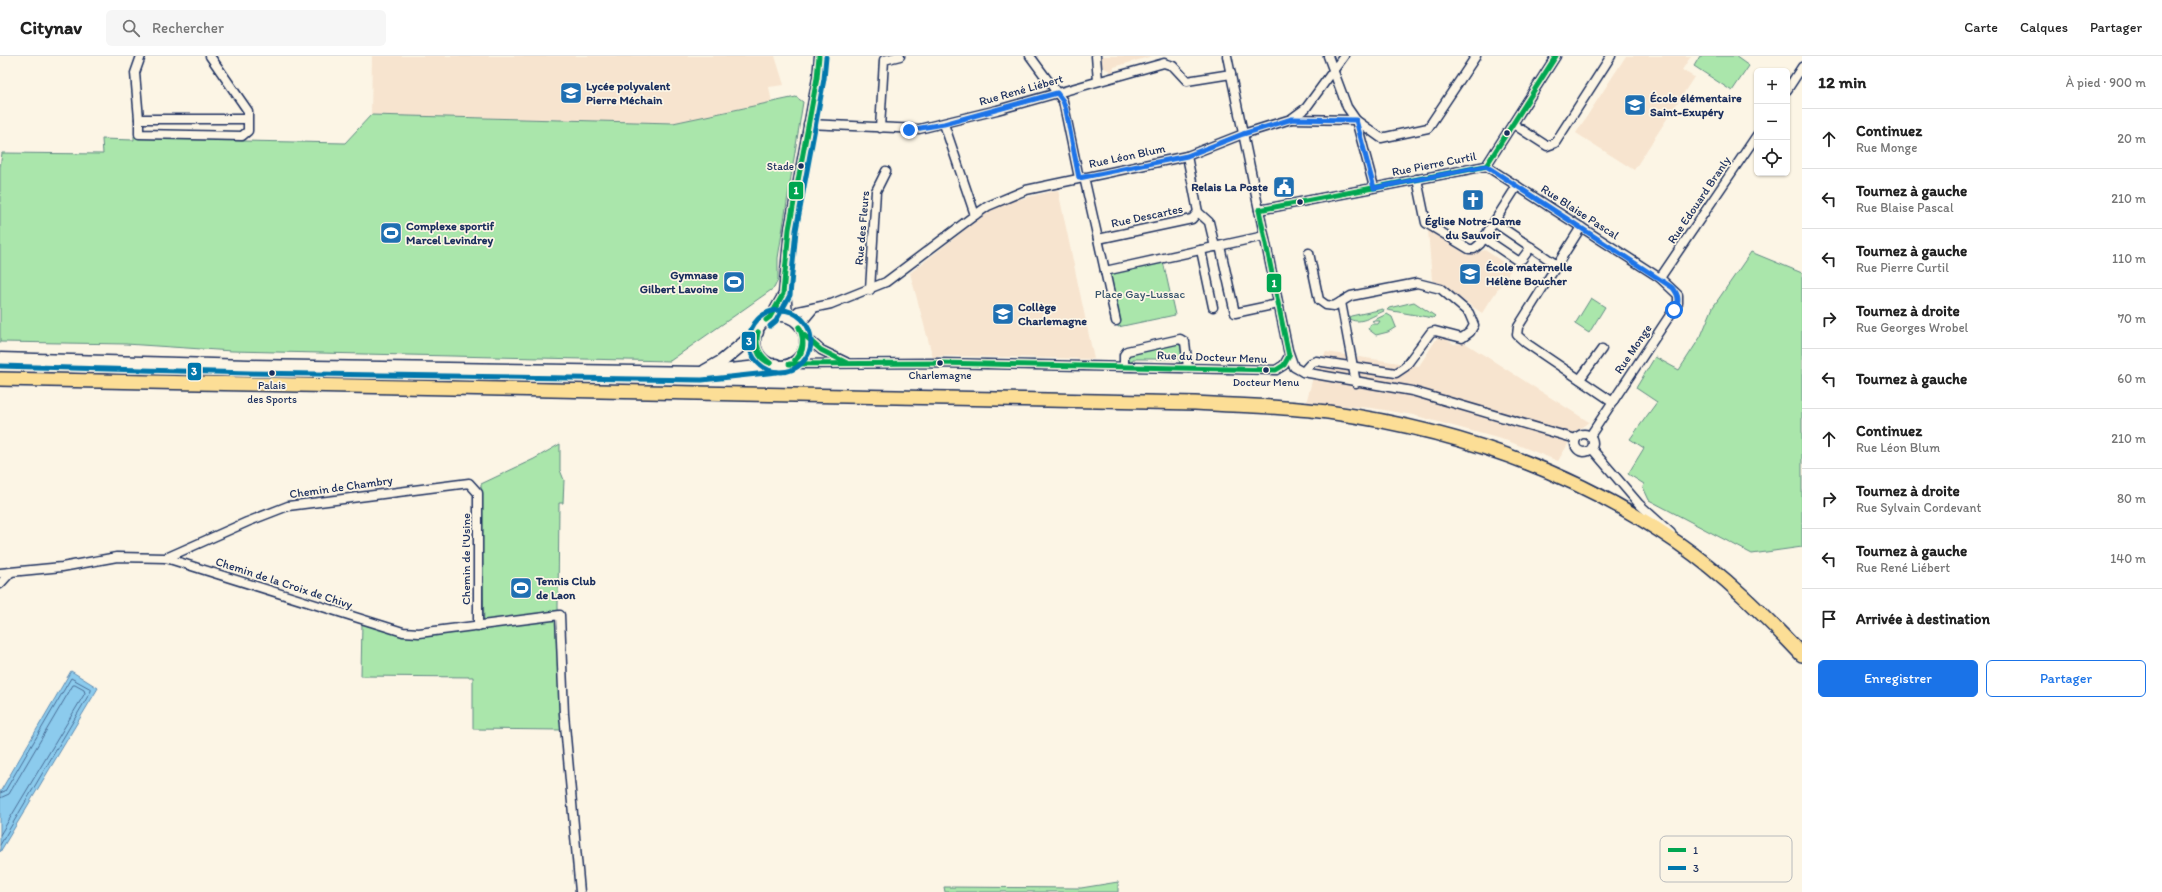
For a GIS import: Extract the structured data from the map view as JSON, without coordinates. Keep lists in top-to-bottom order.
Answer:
{
  "streets": {
    "street": [
      "Rue René Liébert",
      "Rue Léon Blum",
      "Rue Pierre Curtil",
      "Rue Edouard Branly",
      "Rue Blaise Pascal",
      "Rue Descartes",
      "Rue des Fleurs",
      "Rue Monge",
      "Rue du Docteur Menu",
      "Chemin de Chambry",
      "Chemin de l'Usine",
      "Chemin de la Croix de Chivy"
    ]
  },
  "crossings": [
    ["Rue René Liébert", "Rue Descartes"],
    ["Rue Léon Blum", "Rue Descartes"],
    ["Rue Léon Blum", "Rue des Fleurs"],
    ["Rue Léon Blum", "Rue du Docteur Menu"],
    ["Rue Pierre Curtil", "Rue Blaise Pascal"],
    ["Rue Edouard Branly", "Rue Blaise Pascal"],
    ["Rue Edouard Branly", "Rue Monge"],
    ["Rue Blaise Pascal", "Rue Monge"],
    ["Chemin de Chambry", "Chemin de l'Usine"],
    ["Chemin de Chambry", "Chemin de la Croix de Chivy"],
    ["Chemin de l'Usine", "Chemin de la Croix de Chivy"]
  ],
  "parks": ["Place Gay-Lussac"],
  "places": {
    "school or university": [
      "Lycée polyvalent Pierre Méchain",
      "École élémentaire Saint-Exupéry",
      "École maternelle Hélène Boucher",
      "Collège Charlemagne"
    ],
    "other": [
      "Stade",
      "Charlemagne",
      "Docteur Menu",
      "Palais des Sports"
    ],
    "public building": ["Relais La Poste"],
    "church": ["Église Notre-Dame du Sauvoir"],
    "sports": ["Complexe sportif Marcel Levindrey", "Gymnase Gilbert Lavoine", "Tennis Club de Laon"]
  },
  "lines": ["transit line 1", "transit line 3"],
  "legend": ["1", "3"],
  "page": {
    "header": "Citynav",
    "search": "Rechercher",
    "nav": ["Carte", "Calques", "Partager"],
    "heading": ["12 min", "À pied · 900 m"],
    "map_buttons": ["+", "−"],
    "list": [
      ["Continuez", "Rue Monge", "20 m"],
      ["Tournez à gauche", "Rue Blaise Pascal", "210 m"],
      ["Tournez à gauche", "Rue Pierre Curtil", "110 m"],
      ["Tournez à droite", "Rue Georges Wrobel", "70 m"],
      ["Tournez à gauche", "60 m"],
      ["Continuez", "Rue Léon Blum", "210 m"],
      ["Tournez à droite", "Rue Sylvain Cordevant", "80 m"],
      ["Tournez à gauche", "Rue René Liébert", "140 m"],
      "Arrivée à destination"
    ],
    "buttons": ["Enregistrer", "Partager"]
  }
}
